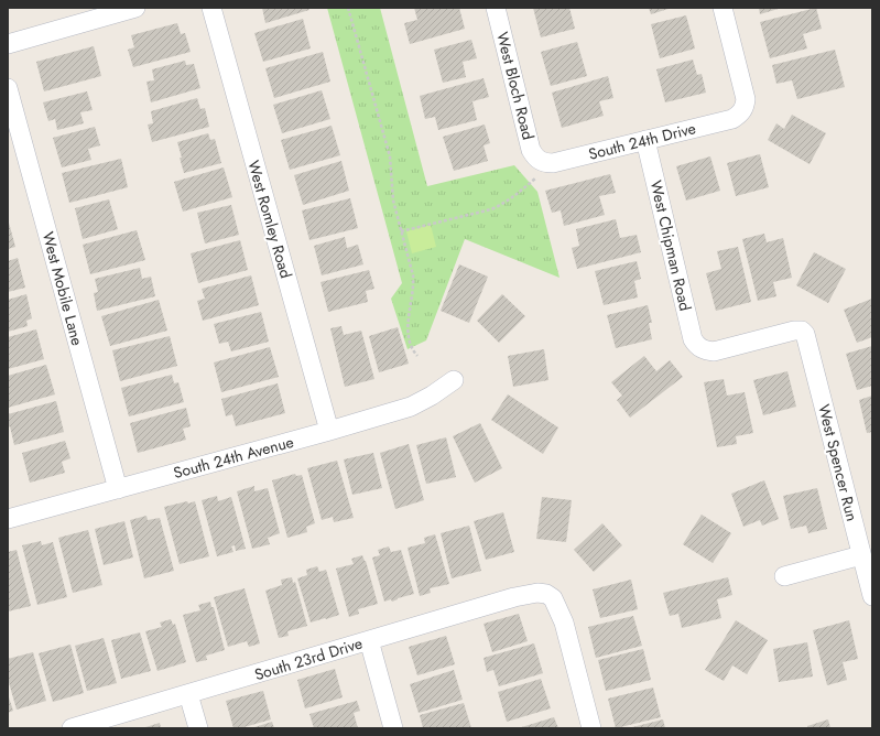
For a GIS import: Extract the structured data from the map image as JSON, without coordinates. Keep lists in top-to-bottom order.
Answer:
{
  "streets": {
    "street": [
      "West Bloch Road",
      "South 24th Drive",
      "West Romley Road",
      "West Chipman Road",
      "West Mobile Lane",
      "South 24th Avenue",
      "West Spencer Run",
      "South 23rd Drive"
    ]
  },
  "crossings": [
    ["West Bloch Road", "South 24th Drive"],
    ["South 24th Drive", "West Chipman Road"],
    ["West Romley Road", "South 24th Avenue"],
    ["West Chipman Road", "West Spencer Run"],
    ["West Mobile Lane", "South 24th Avenue"]
  ]
}
